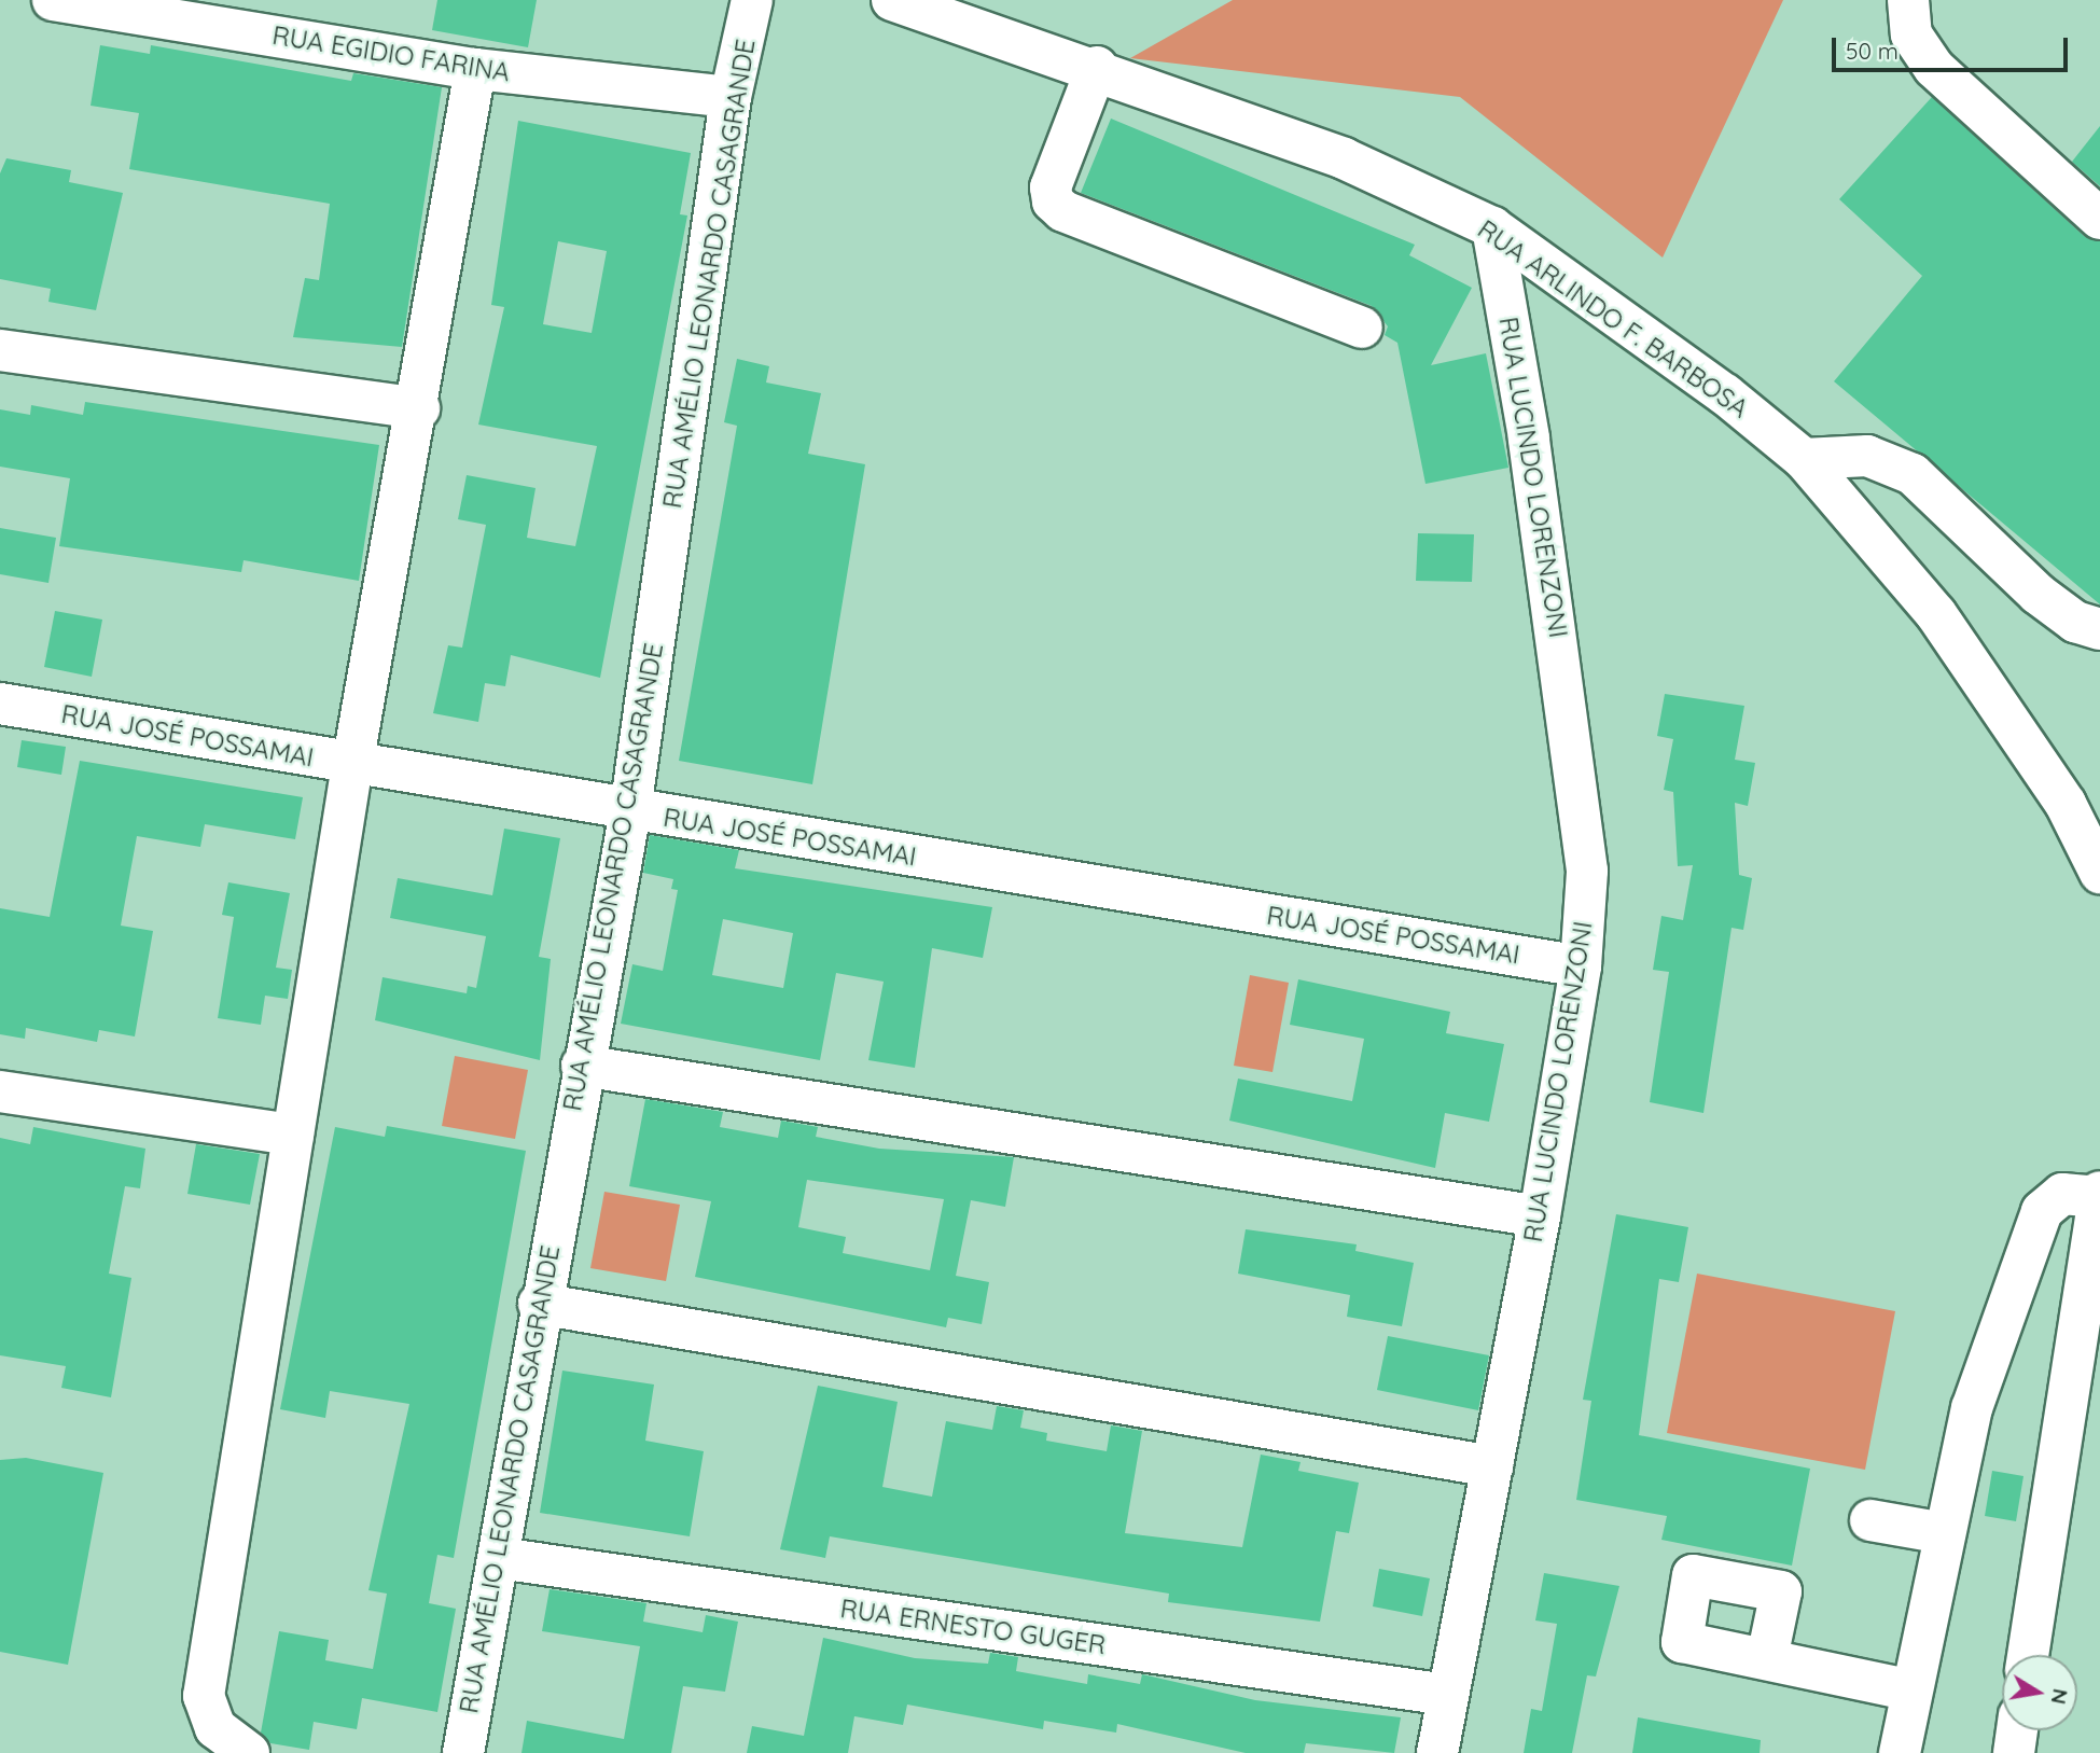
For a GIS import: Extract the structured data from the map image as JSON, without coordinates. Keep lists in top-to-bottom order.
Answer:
{
  "streets": {
    "street": [
      "RUA EGIDIO FARINA",
      "RUA AMÉLIO LEONARDO CASAGRANDE",
      "RUA ARLINDO F. BARBOSA",
      "RUA LUCINDO LORENZONI",
      "RUA JOSÉ POSSAMAI",
      "RUA ERNESTO GUGER"
    ]
  },
  "crossings": [
    ["RUA EGIDIO FARINA", "RUA AMÉLIO LEONARDO CASAGRANDE"],
    ["RUA AMÉLIO LEONARDO CASAGRANDE", "RUA JOSÉ POSSAMAI"],
    ["RUA AMÉLIO LEONARDO CASAGRANDE", "RUA ERNESTO GUGER"],
    ["RUA ARLINDO F. BARBOSA", "RUA LUCINDO LORENZONI"],
    ["RUA LUCINDO LORENZONI", "RUA JOSÉ POSSAMAI"],
    ["RUA LUCINDO LORENZONI", "RUA ERNESTO GUGER"]
  ],
  "scale_bar": "50 m",
  "north": "right"
}
